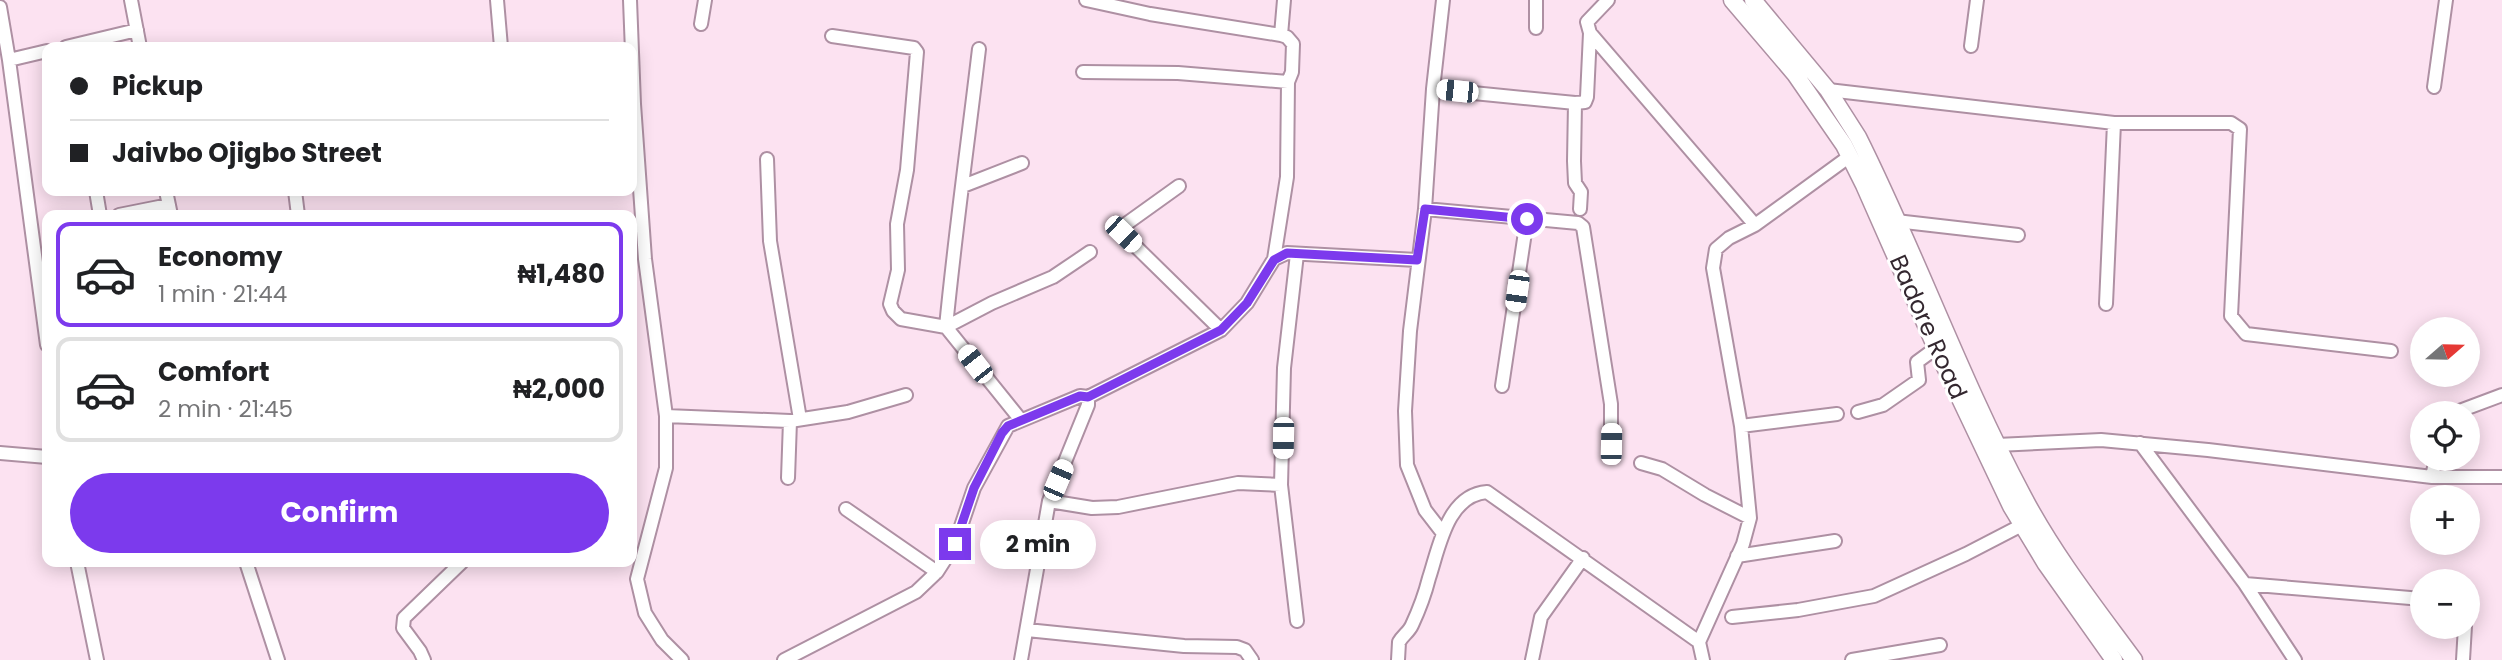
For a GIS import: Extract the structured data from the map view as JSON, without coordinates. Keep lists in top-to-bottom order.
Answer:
{
  "streets": {
    "main road": ["Badore Road"]
  },
  "north": "right",
  "page": {
    "banner": ["Pickup", "Jaivbo Ojigbo Street"],
    "list": [
      {
        "name": "Economy",
        "note": "1 min · 21:44",
        "value": "₦1,480"
      },
      {
        "name": "Comfort",
        "note": "2 min · 21:45",
        "value": "₦2,000"
      }
    ],
    "map_buttons": ["+", "−"],
    "buttons": "Confirm",
    "bubble": "2 min"
  }
}
